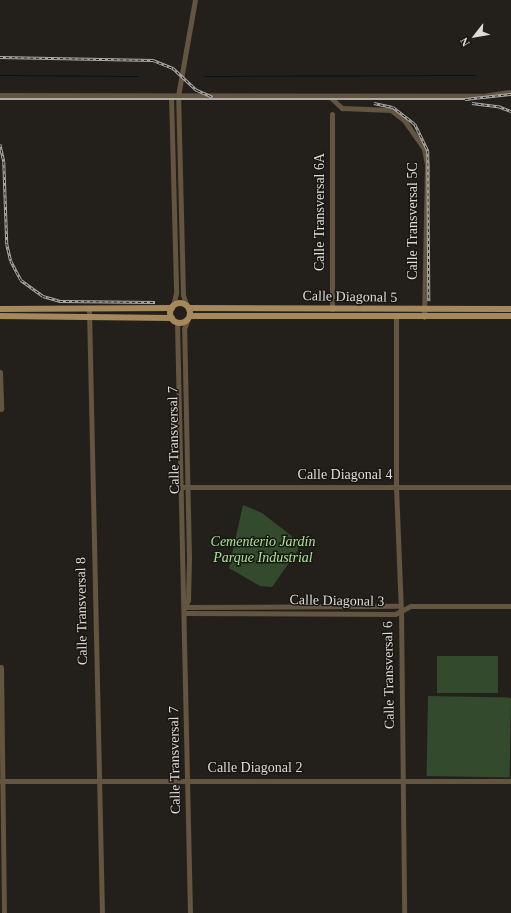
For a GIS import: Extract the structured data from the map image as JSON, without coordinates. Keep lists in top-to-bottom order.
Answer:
{
  "streets": {
    "main road": ["Calle Diagonal 5"],
    "street": [
      "Calle Transversal 6A",
      "Calle Transversal 5C",
      "Calle Transversal 7",
      "Calle Diagonal 4",
      "Calle Diagonal 3",
      "Calle Transversal 8",
      "Calle Transversal 6",
      "Calle Diagonal 2"
    ]
  },
  "crossings": [
    ["Calle Transversal 6A", "Calle Diagonal 5"],
    ["Calle Transversal 5C", "Calle Diagonal 5"],
    ["Calle Diagonal 5", "Calle Transversal 7"],
    ["Calle Diagonal 5", "Calle Transversal 6"],
    ["Calle Transversal 7", "Calle Diagonal 4"],
    ["Calle Transversal 7", "Calle Diagonal 3"],
    ["Calle Transversal 7", "Calle Diagonal 2"],
    ["Calle Diagonal 4", "Calle Transversal 6"],
    ["Calle Diagonal 3", "Calle Transversal 6"],
    ["Calle Transversal 8", "Calle Diagonal 2"],
    ["Calle Transversal 6", "Calle Diagonal 2"]
  ],
  "parks": ["Cementerio Jardín Parque Industrial"],
  "north": "bottom left"
}
